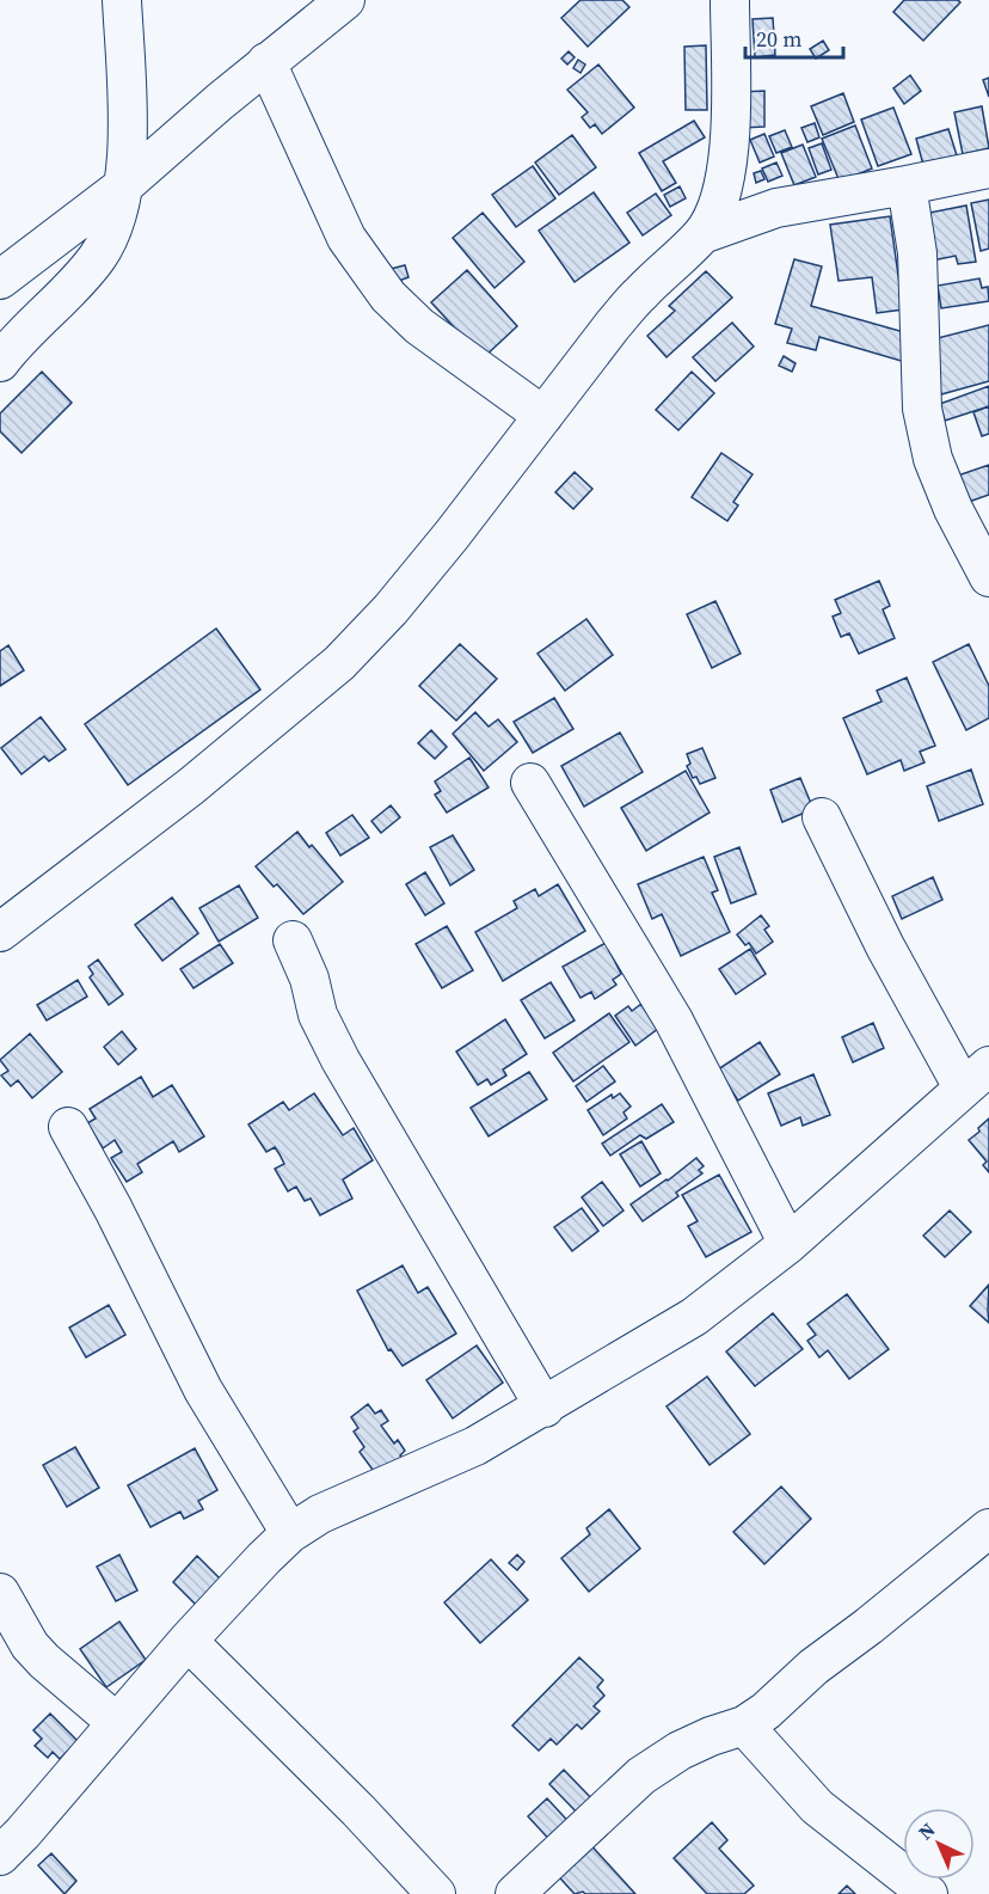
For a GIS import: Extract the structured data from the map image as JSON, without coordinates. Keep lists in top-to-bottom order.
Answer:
{
  "scale_bar": "20 m",
  "north": "top left"
}
